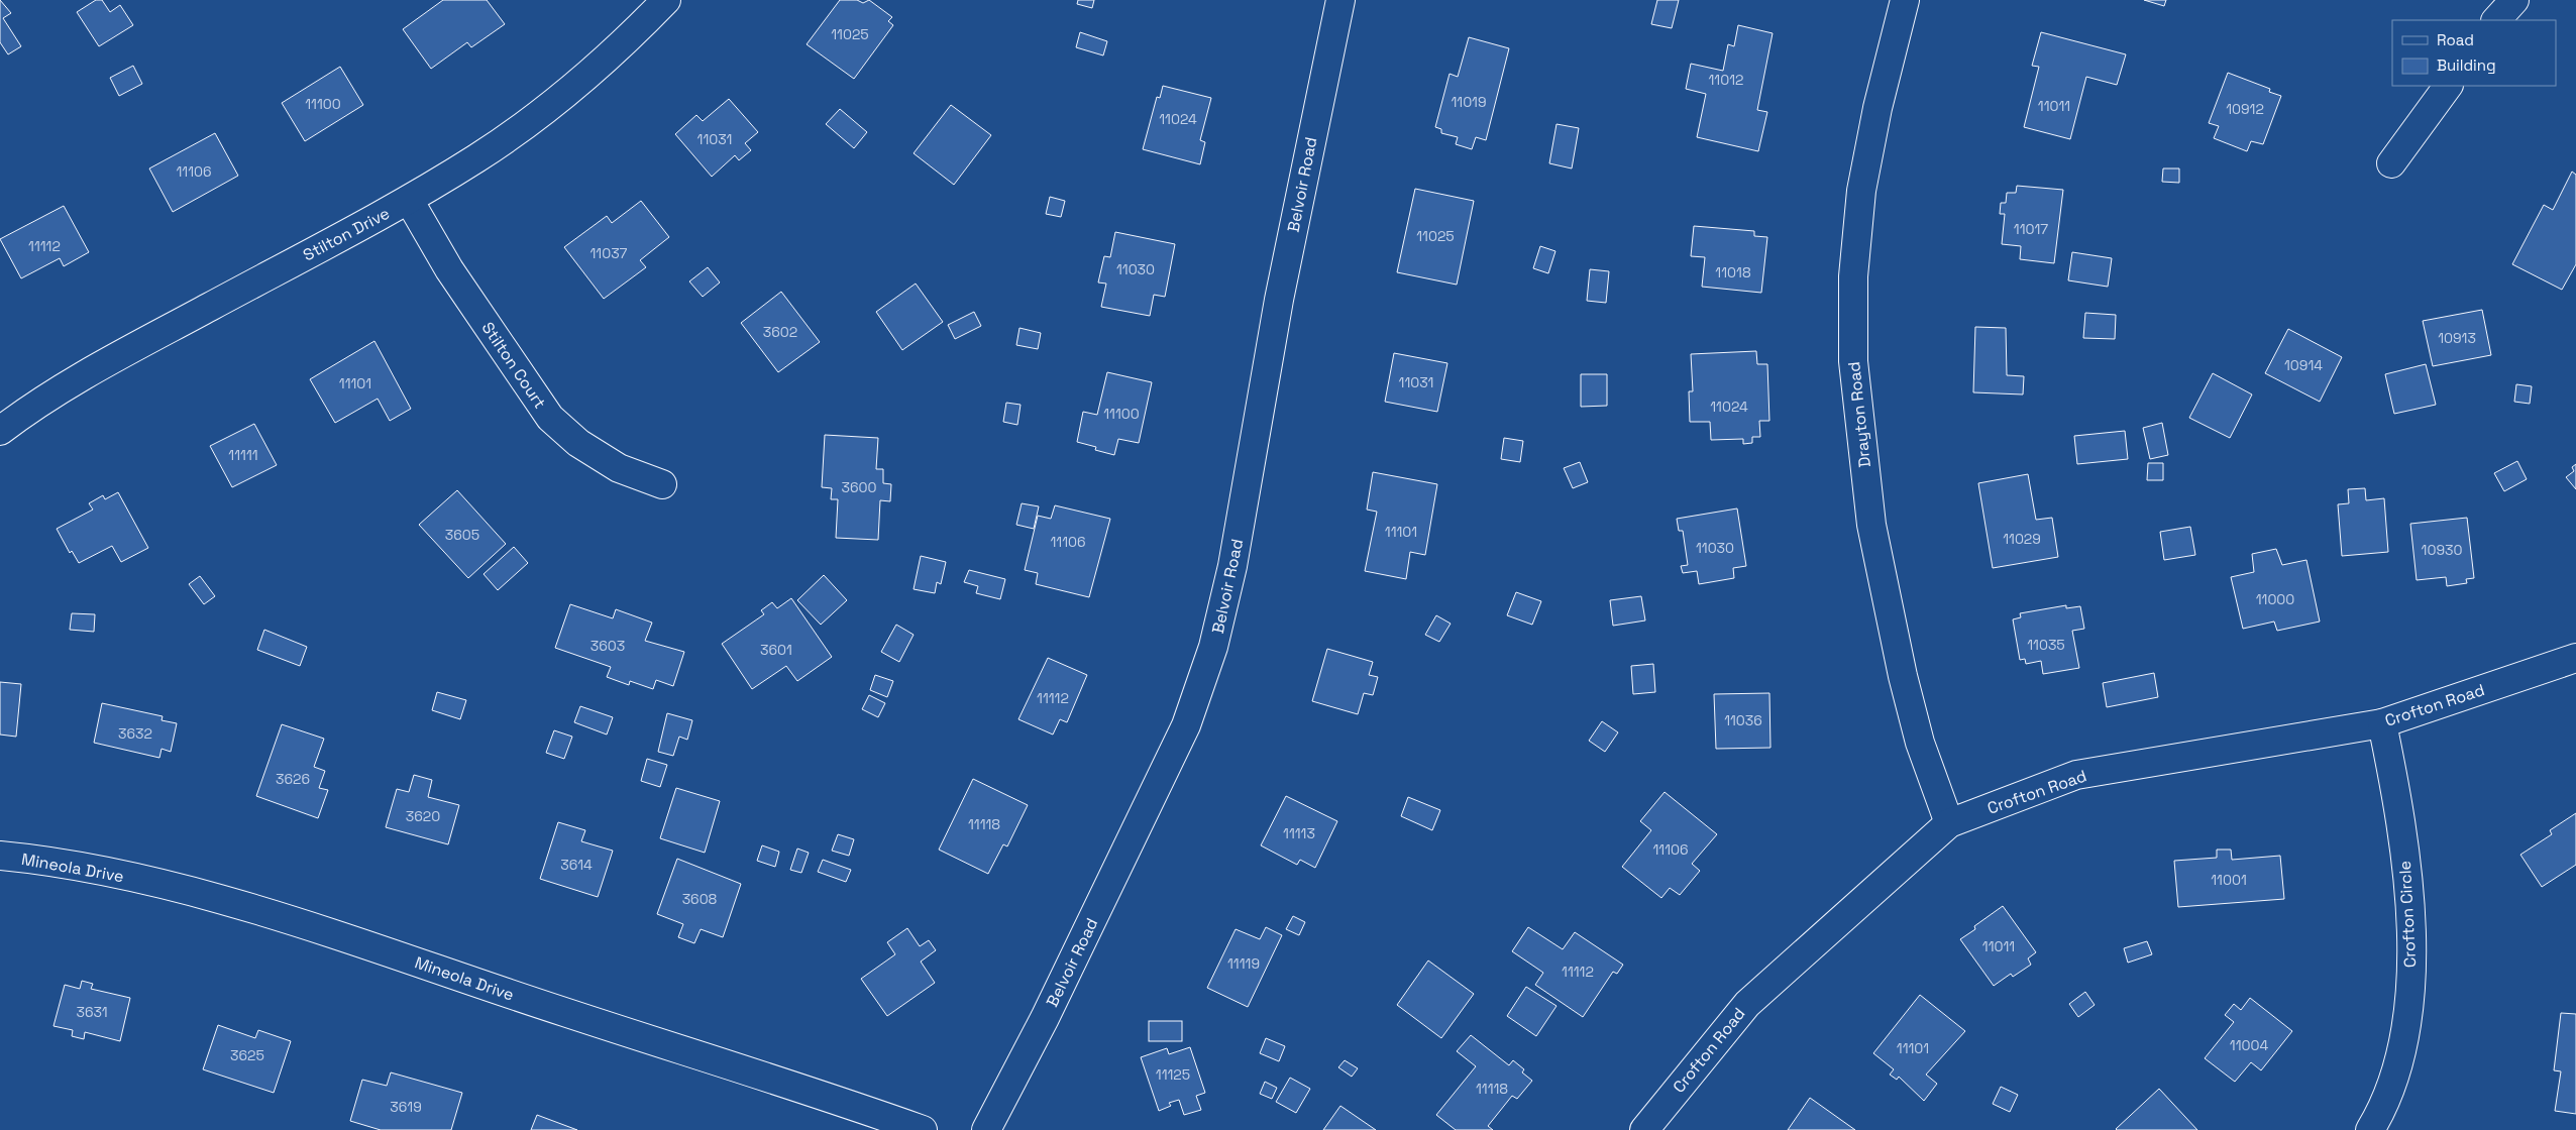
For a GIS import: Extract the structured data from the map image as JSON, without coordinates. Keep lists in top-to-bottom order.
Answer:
{
  "streets": {
    "street": [
      "Belvoir Road",
      "Stilton Drive",
      "Stilton Court",
      "Drayton Road",
      "Crofton Road",
      "Mineola Drive",
      "Crofton Circle"
    ]
  },
  "crossings": [
    ["Stilton Drive", "Stilton Court"],
    ["Drayton Road", "Crofton Road"],
    ["Crofton Road", "Crofton Circle"]
  ],
  "house_numbers": [
    "11025",
    "11012",
    "11019",
    "11100",
    "11011",
    "10912",
    "11024",
    "11031",
    "11106",
    "11017",
    "11025",
    "11112",
    "11037",
    "11030",
    "11018",
    "3602",
    "10913",
    "10914",
    "11031",
    "11101",
    "11024",
    "11100",
    "11111",
    "3600",
    "11101",
    "3605",
    "11029",
    "11106",
    "11030",
    "10930",
    "11000",
    "11035",
    "3603",
    "3601",
    "11112",
    "11036",
    "3632",
    "3626",
    "3620",
    "11118",
    "11113",
    "11106",
    "3614",
    "11001",
    "3608",
    "11011",
    "11119",
    "11112",
    "3631",
    "11004",
    "11101",
    "3625",
    "11125",
    "11118",
    "3619"
  ],
  "legend": ["Road", "Building"]
}
